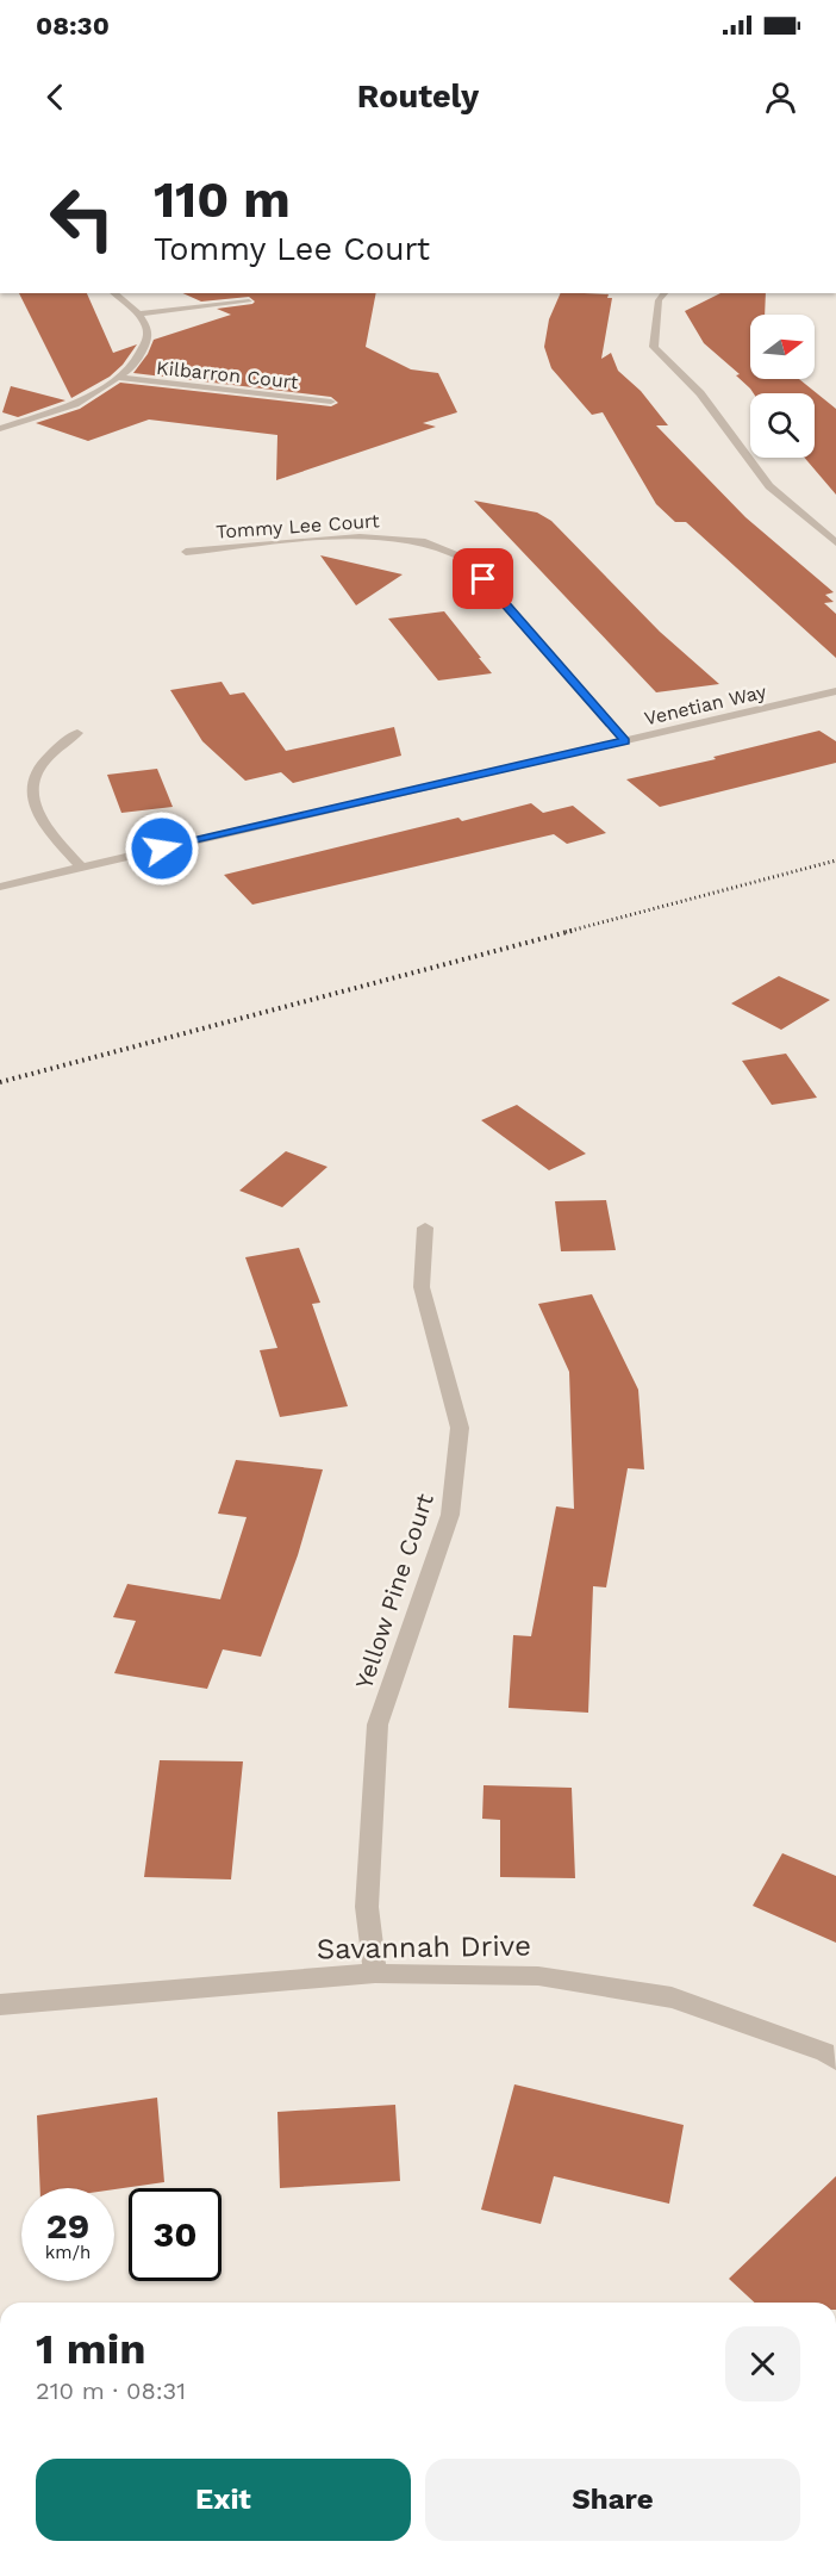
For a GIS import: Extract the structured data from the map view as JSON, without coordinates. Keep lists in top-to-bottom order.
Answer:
{
  "streets": {
    "street": [
      "Kilbarron Court",
      "Tommy Lee Court",
      "Venetian Way",
      "Yellow Pine Court",
      "Savannah Drive"
    ]
  },
  "crossings": [
    ["Tommy Lee Court", "Venetian Way"],
    ["Yellow Pine Court", "Savannah Drive"]
  ],
  "north": "right",
  "page": {
    "status": "08:30",
    "header": "Routely",
    "turn": ["110 m", "Tommy Lee Court"],
    "speed": "29 km/h",
    "limit": "30",
    "heading": ["1 min", "210 m · 08:31"],
    "buttons": ["Exit", "Share"]
  }
}
